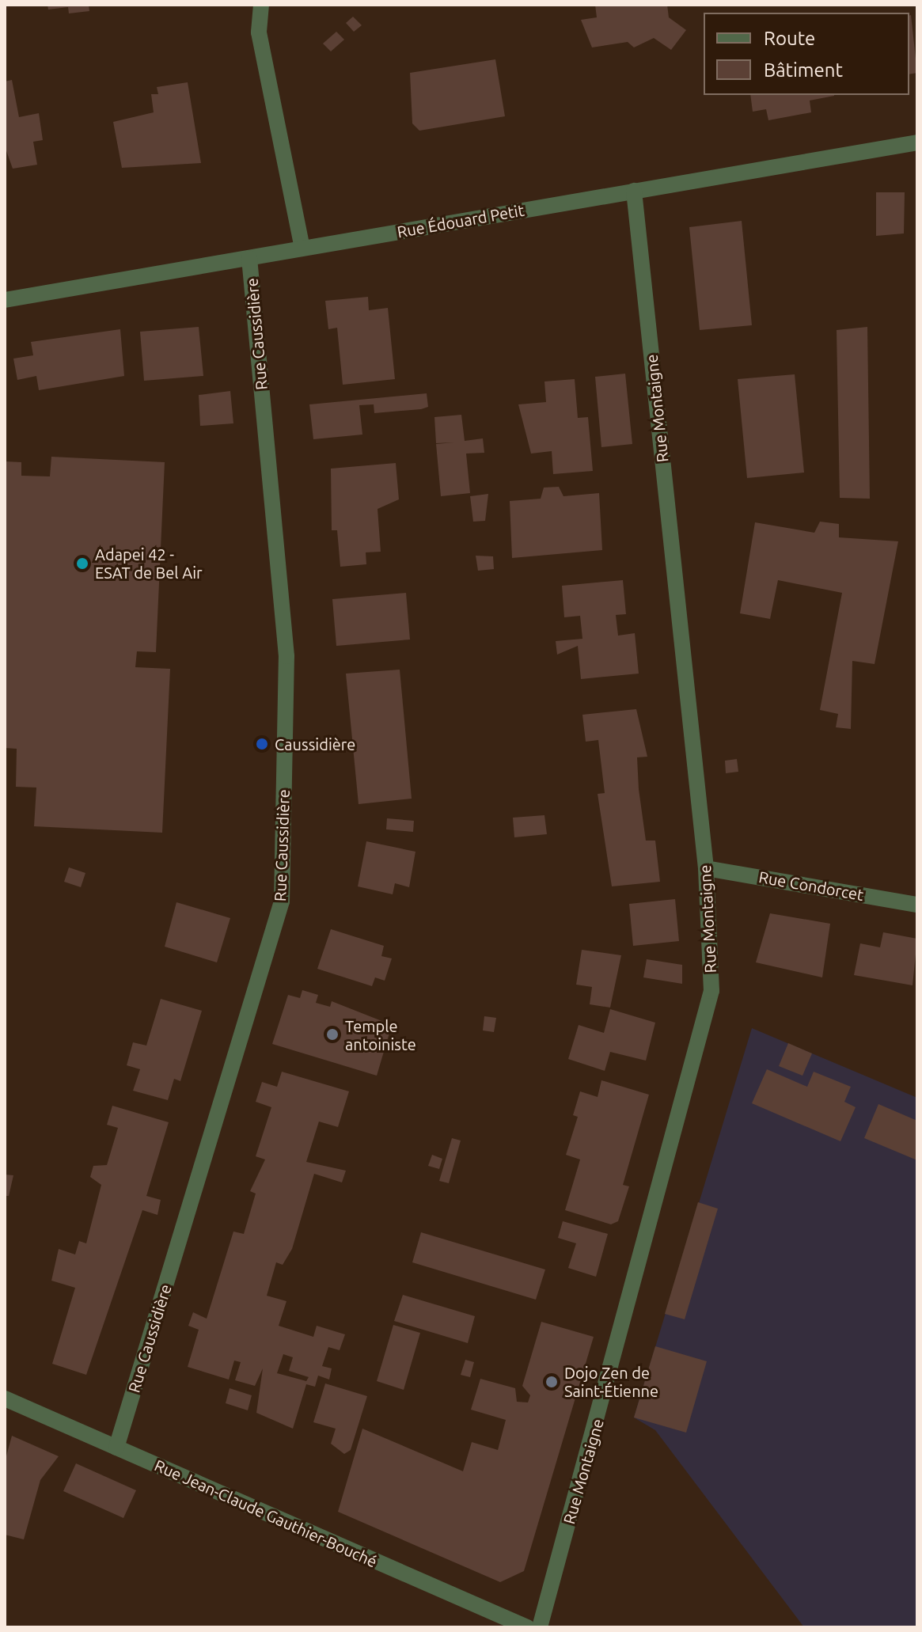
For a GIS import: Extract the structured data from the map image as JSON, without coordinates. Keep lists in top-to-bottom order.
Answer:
{
  "streets": {
    "street": [
      "Rue Édouard Petit",
      "Rue Caussidière",
      "Rue Montaigne",
      "Rue Condorcet",
      "Rue Jean-Claude Gauthier-Bouché"
    ]
  },
  "crossings": [
    ["Rue Édouard Petit", "Rue Caussidière"],
    ["Rue Édouard Petit", "Rue Montaigne"],
    ["Rue Caussidière", "Rue Jean-Claude Gauthier-Bouché"],
    ["Rue Montaigne", "Rue Condorcet"]
  ],
  "places": [
    "Adapei 42 - ESAT de Bel Air",
    "Caussidière",
    "Temple antoiniste",
    "Dojo Zen de Saint-Étienne"
  ],
  "legend": ["Route", "Bâtiment"]
}
